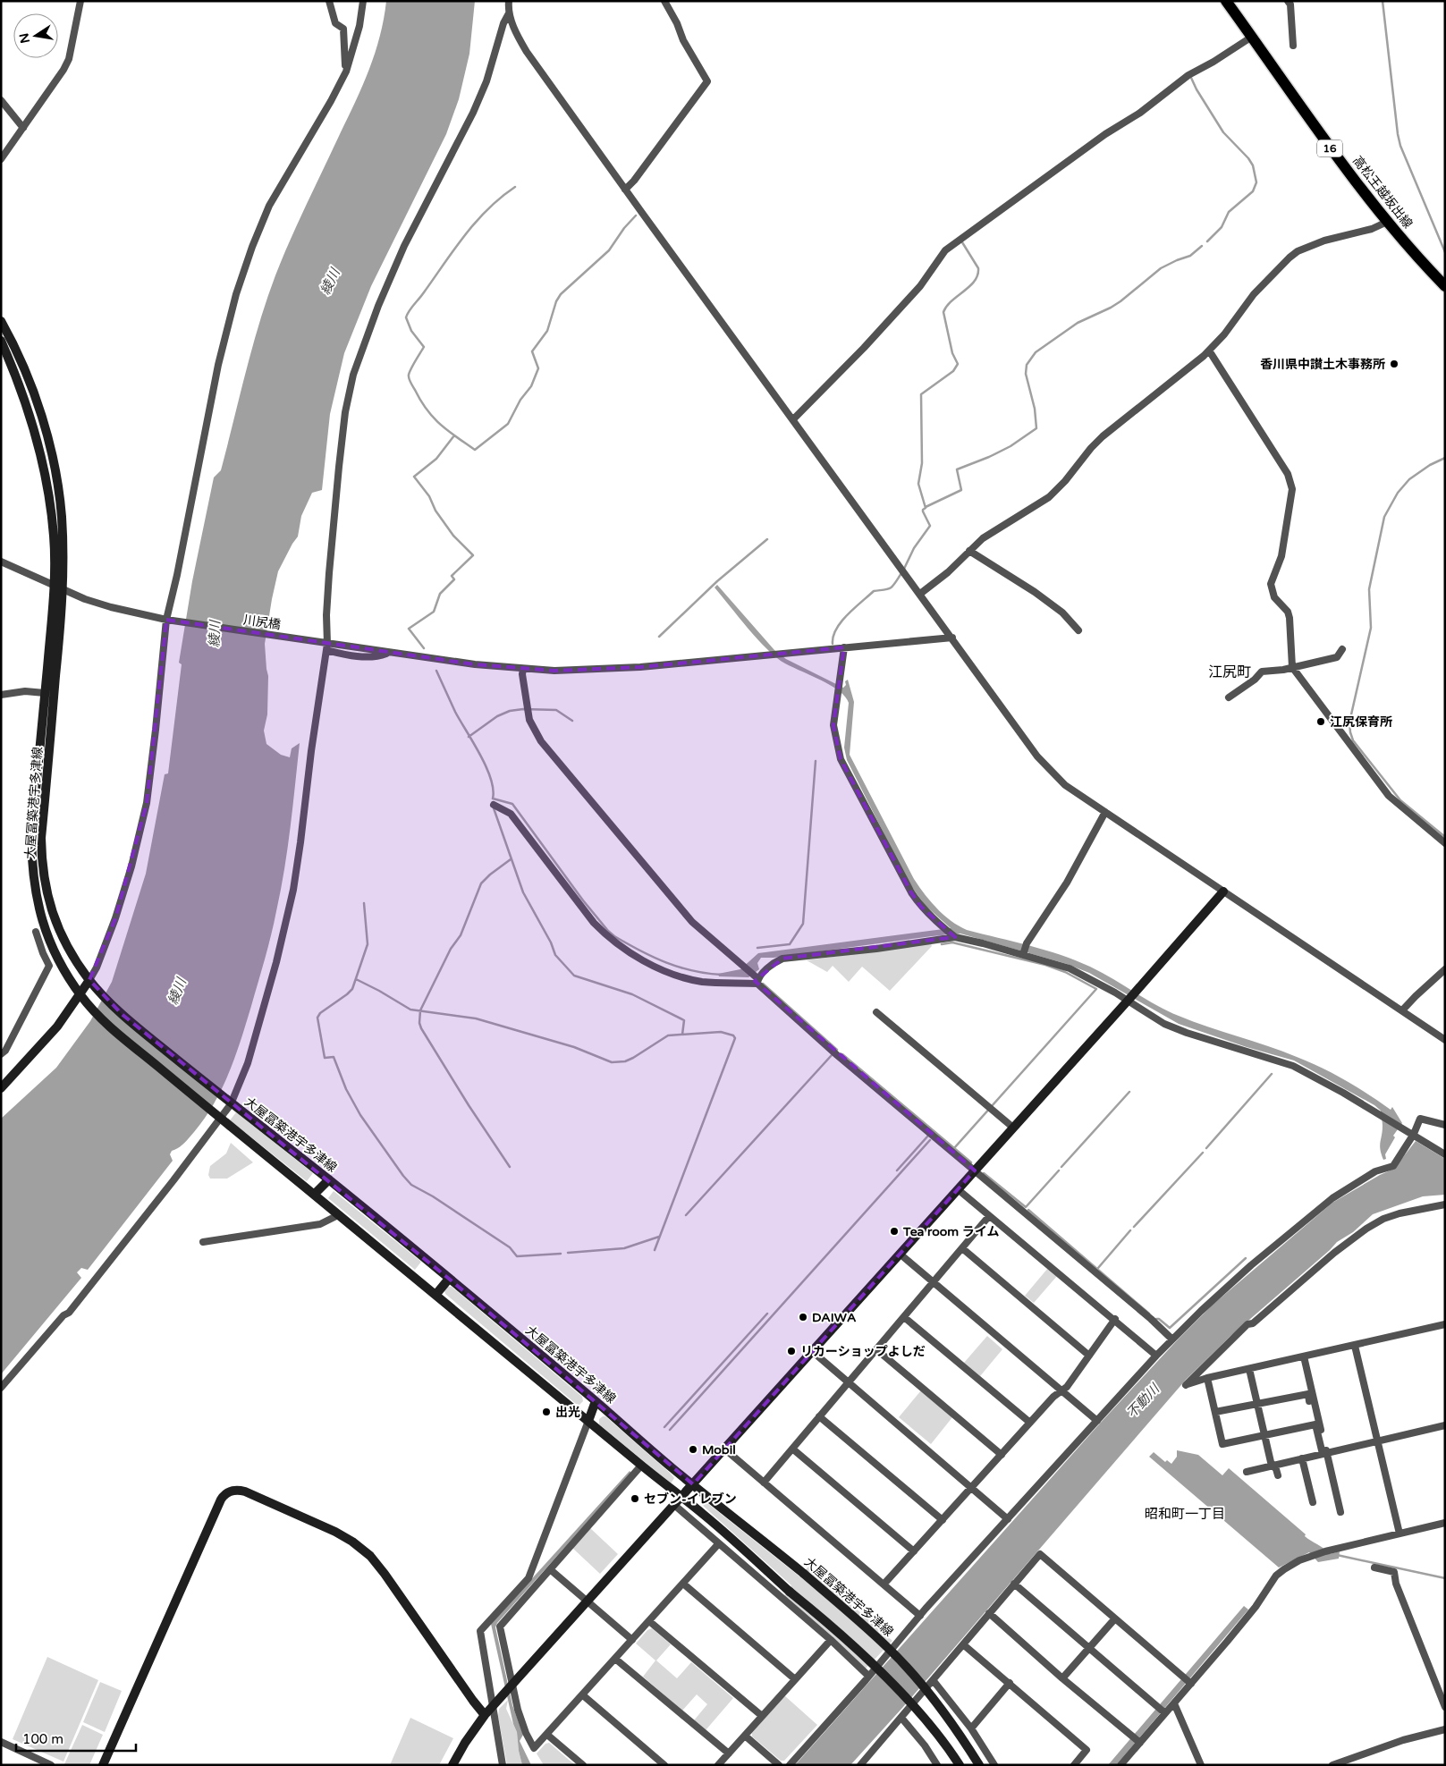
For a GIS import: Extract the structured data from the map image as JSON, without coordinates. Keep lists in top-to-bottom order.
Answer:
{
  "streets": {
    "main road": ["16", "高松王越坂出線", "大屋冨築港宇多津線"],
    "street": ["川尻橋"]
  },
  "crossings": [
    ["川尻橋", "大屋冨築港宇多津線"]
  ],
  "districts": ["江尻町", "昭和町一丁目"],
  "water": ["綾川", "不動川"],
  "places": [
    "香川県中讃土木事務所",
    "江尻保育所",
    "Tea room ライム",
    "DAIWA",
    "リカーショップよしだ",
    "出光",
    "Mobil",
    "セブン-イレブン"
  ],
  "scale_bar": "100 m",
  "north": "left"
}
